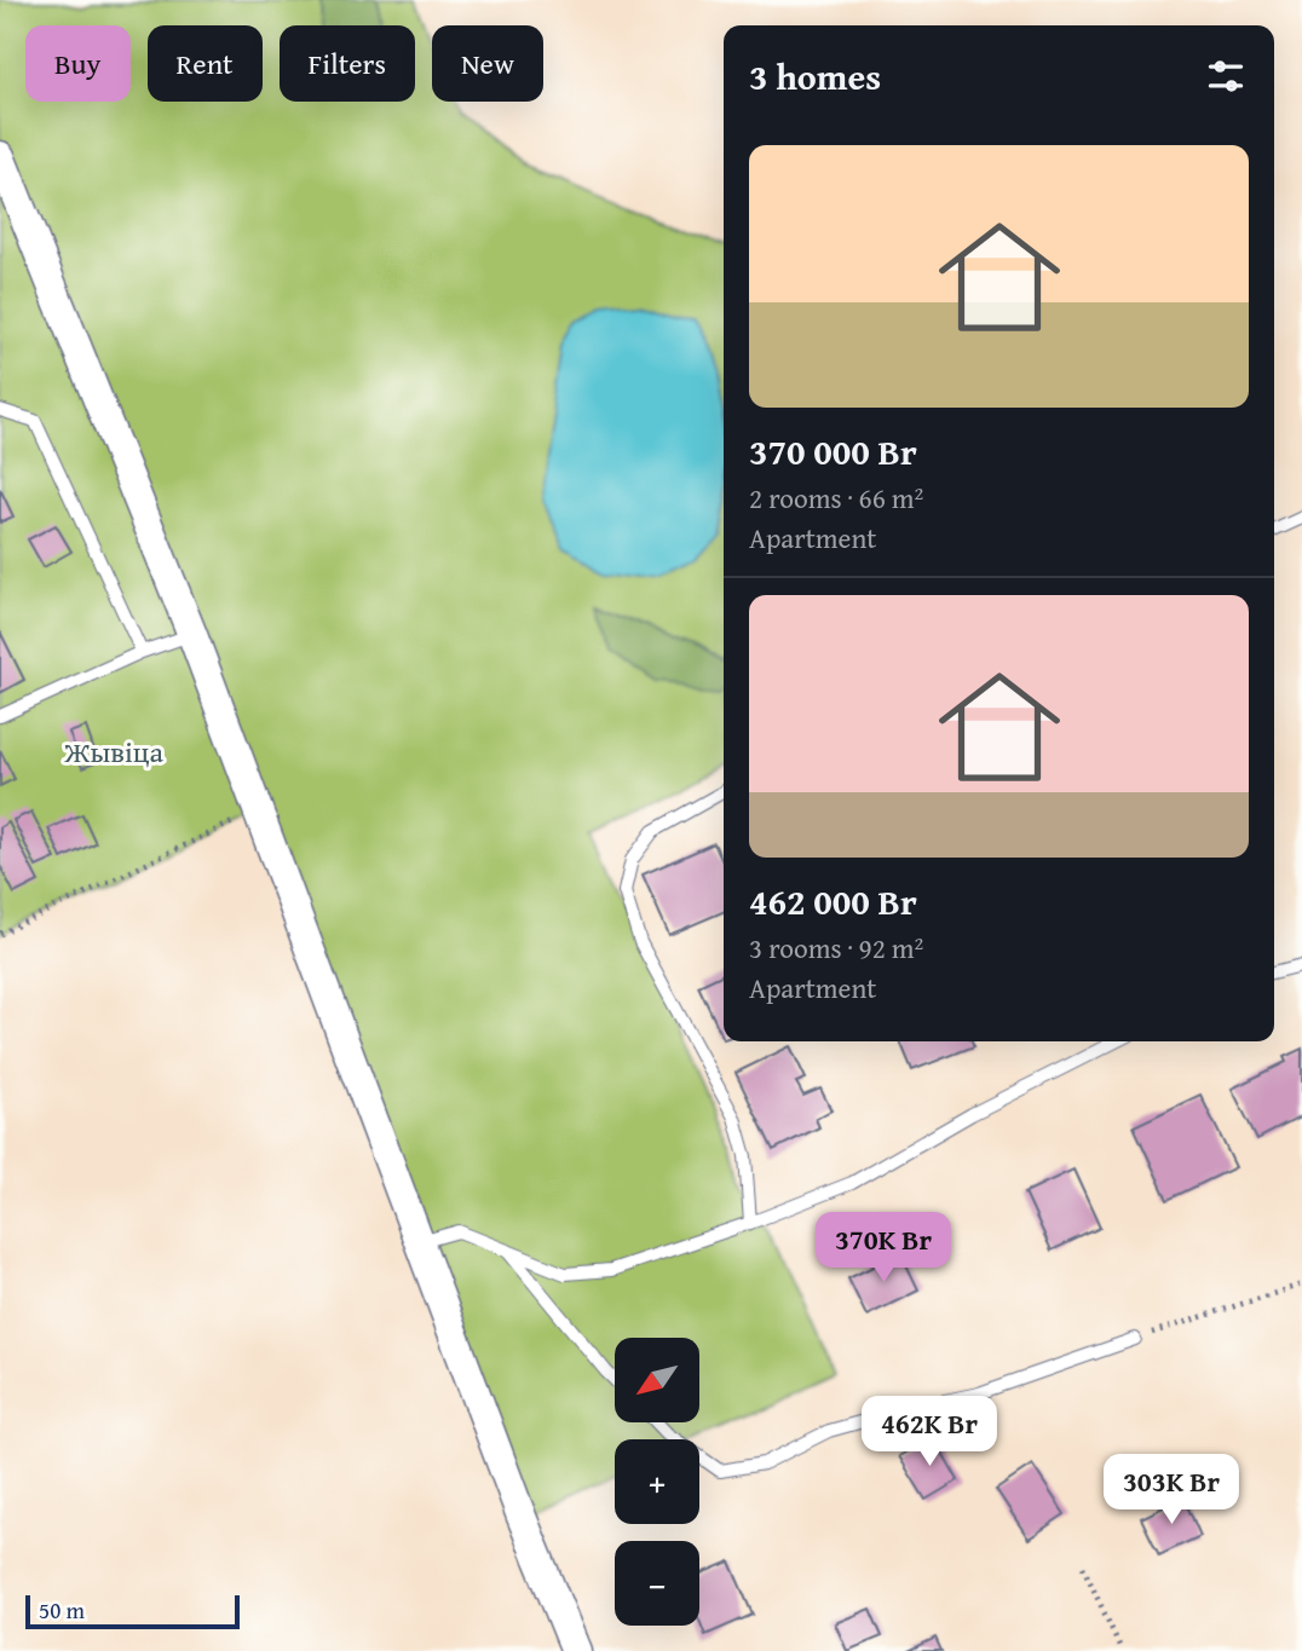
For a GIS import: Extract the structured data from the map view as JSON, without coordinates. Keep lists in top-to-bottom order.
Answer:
{
  "parks": ["Жывіца"],
  "scale_bar": "50 m",
  "north": "bottom left",
  "page": {
    "chip": [
      "Buy",
      "Rent",
      "Filters",
      "New"
    ],
    "heading": "3 homes",
    "list": [
      {
        "name": "370 000 Br",
        "note": "2 rooms · 66 m² · Apartment"
      },
      {
        "name": "462 000 Br",
        "note": "3 rooms · 92 m² · Apartment"
      }
    ],
    "price": ["370K Br", "462K Br", "303K Br"],
    "map_buttons": ["+", "−"],
    "scale": "50 m"
  }
}
